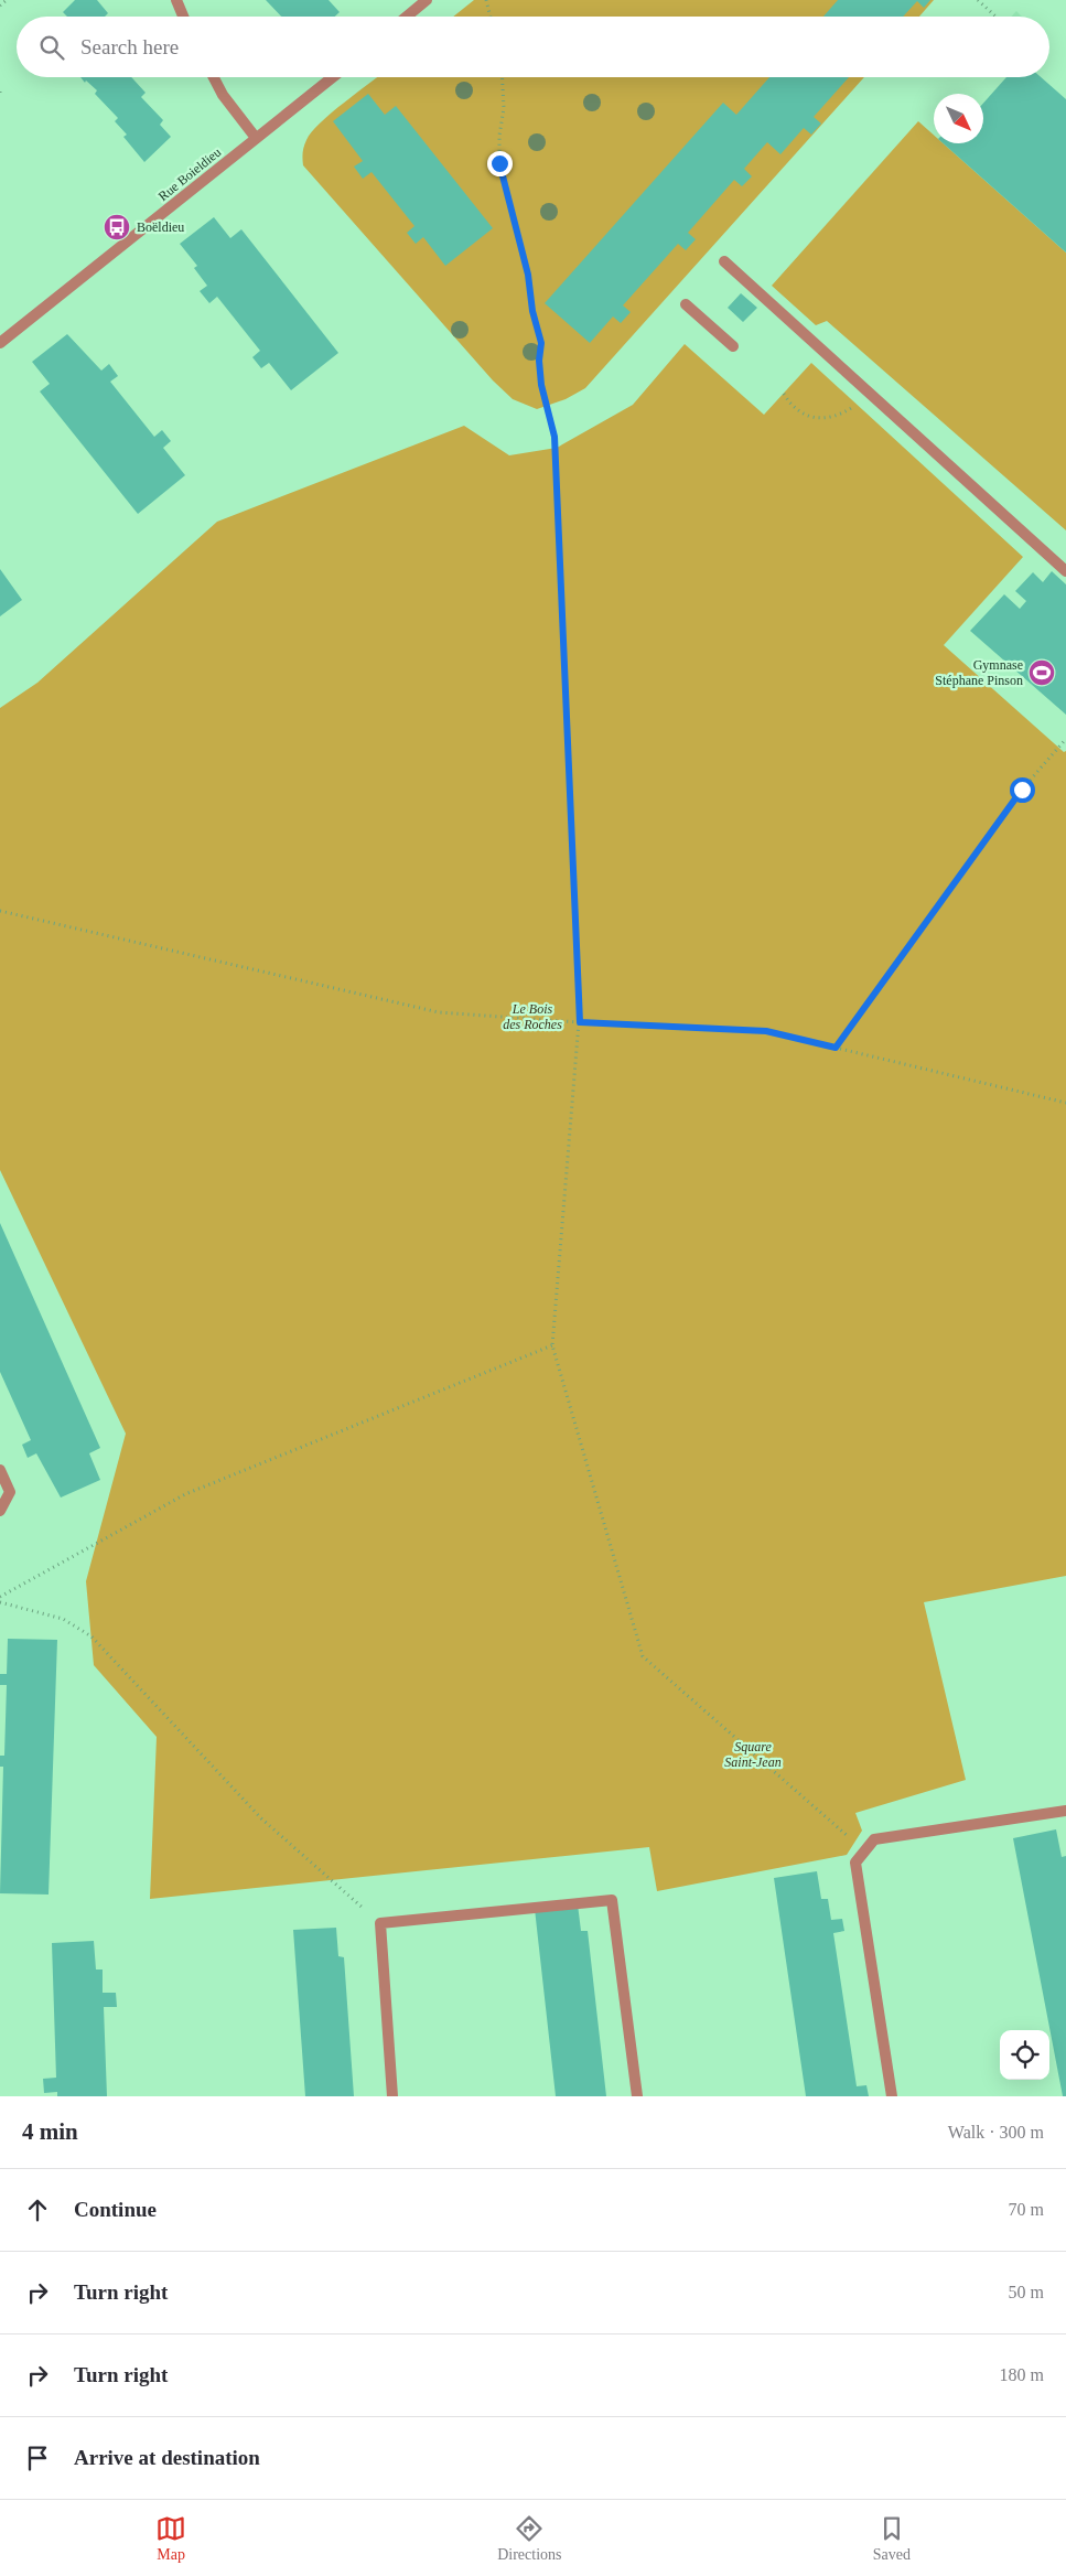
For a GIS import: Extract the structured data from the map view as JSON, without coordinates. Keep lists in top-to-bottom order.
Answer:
{
  "streets": {
    "street": ["Rue Boieldieu"]
  },
  "parks": ["Le Bois des Roches", "Square Saint-Jean"],
  "places": {
    "bus stop": ["Boëldieu"],
    "sports": ["Gymnase Stéphane Pinson"]
  },
  "north": "bottom right",
  "page": {
    "search": "Search here",
    "heading": ["4 min", "Walk · 300 m"],
    "list": [
      ["Continue", "70 m"],
      ["Turn right", "50 m"],
      ["Turn right", "180 m"],
      "Arrive at destination"
    ],
    "nav": ["Map", "Directions", "Saved"]
  }
}
